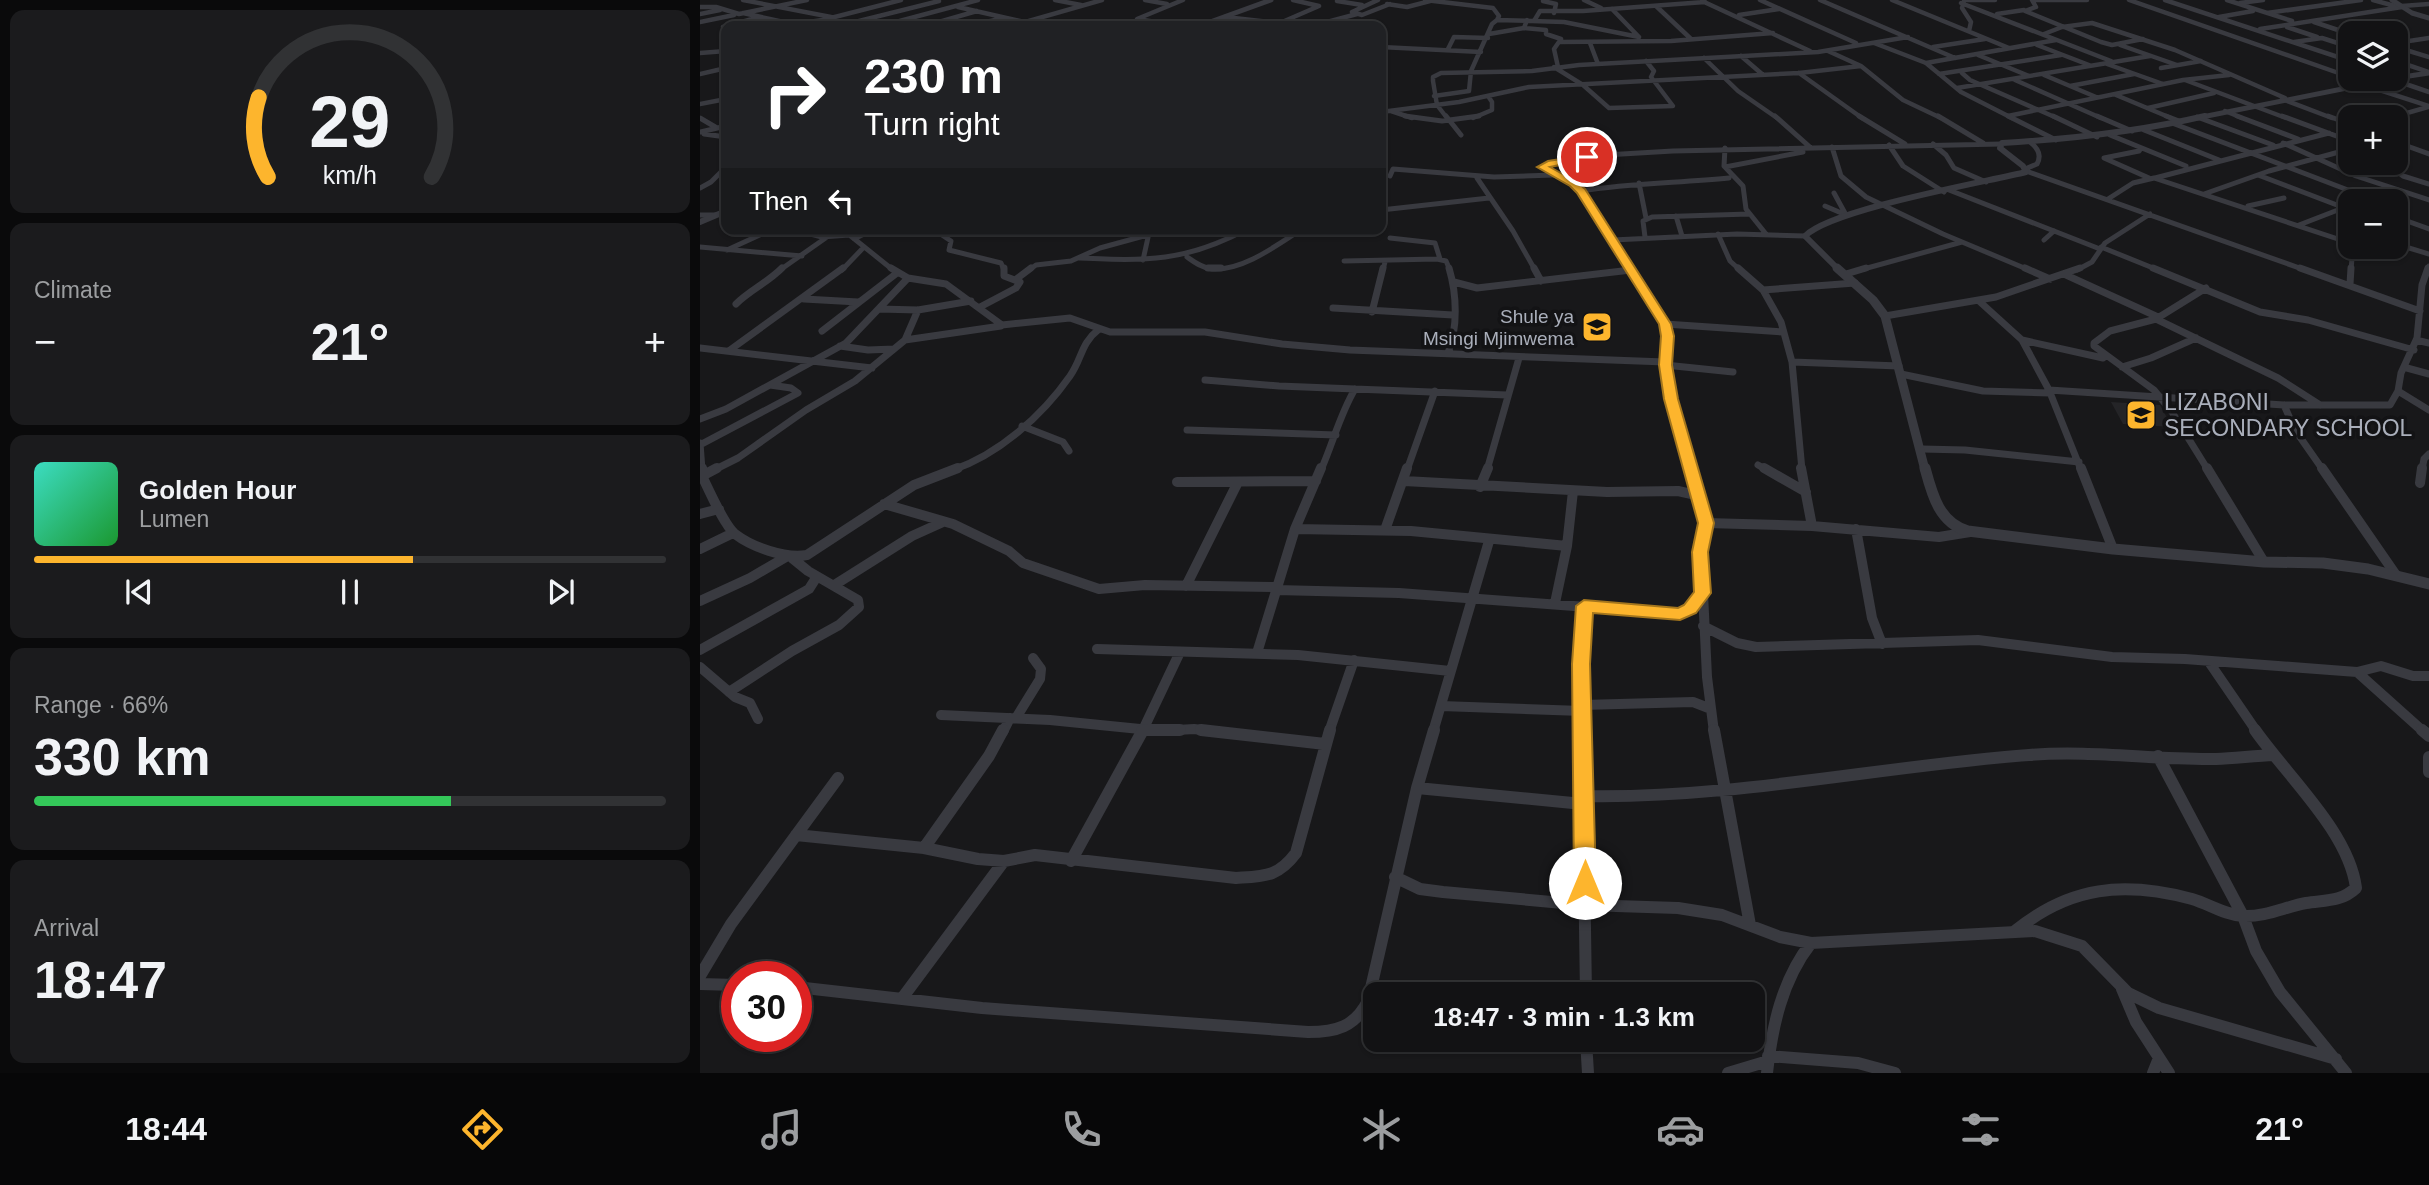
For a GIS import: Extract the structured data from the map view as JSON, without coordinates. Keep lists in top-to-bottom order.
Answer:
{
  "places": {
    "school or university": ["Shule ya Msingi Mjimwema", "LIZABONI SECONDARY SCHOOL"]
  },
  "page": {
    "map_buttons": ["+", "−"],
    "turn": ["230 m", "Turn right"],
    "then": "Then",
    "tile": [
      "Climate",
      ["Range · 66%", "330 km"],
      ["Arrival", "18:47"]
    ],
    "heat": ["−", "21°", "+"],
    "song": ["Golden Hour", "Lumen"],
    "limit": "30",
    "trip": "18:47 · 3 min · 1.3 km",
    "tabs": ["18:44", "21°"],
    "gauge": ["29", "km/h"]
  }
}
